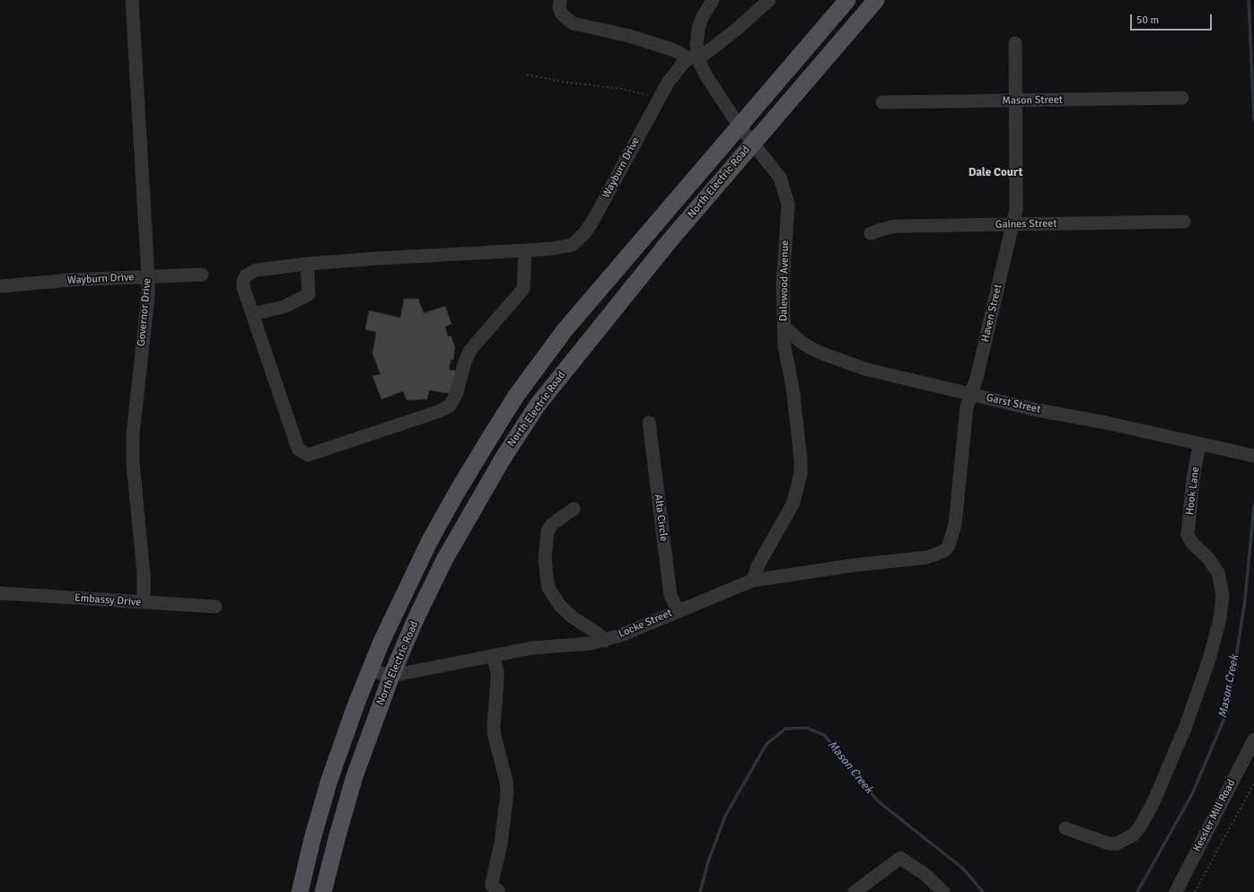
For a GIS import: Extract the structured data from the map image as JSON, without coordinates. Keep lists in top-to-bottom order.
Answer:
{
  "streets": {
    "main road": ["North Electric Road"],
    "street": [
      "Mason Street",
      "Wayburn Drive",
      "Gaines Street",
      "Dalewood Avenue",
      "Governor Drive",
      "Haven Street",
      "Garst Street",
      "Hook Lane",
      "Alta Circle",
      "Embassy Drive",
      "Locke Street",
      "Kessler Mill Road"
    ]
  },
  "crossings": [
    ["Mason Street", "Haven Street"],
    ["Wayburn Drive", "Dalewood Avenue"],
    ["Wayburn Drive", "Governor Drive"],
    ["North Electric Road", "Dalewood Avenue"],
    ["North Electric Road", "Locke Street"],
    ["Gaines Street", "Haven Street"],
    ["Dalewood Avenue", "Garst Street"],
    ["Dalewood Avenue", "Locke Street"],
    ["Governor Drive", "Embassy Drive"],
    ["Haven Street", "Garst Street"],
    ["Haven Street", "Locke Street"],
    ["Garst Street", "Hook Lane"],
    ["Alta Circle", "Locke Street"]
  ],
  "districts": ["Dale Court"],
  "water": ["Mason Creek"],
  "scale_bar": "50 m"
}
